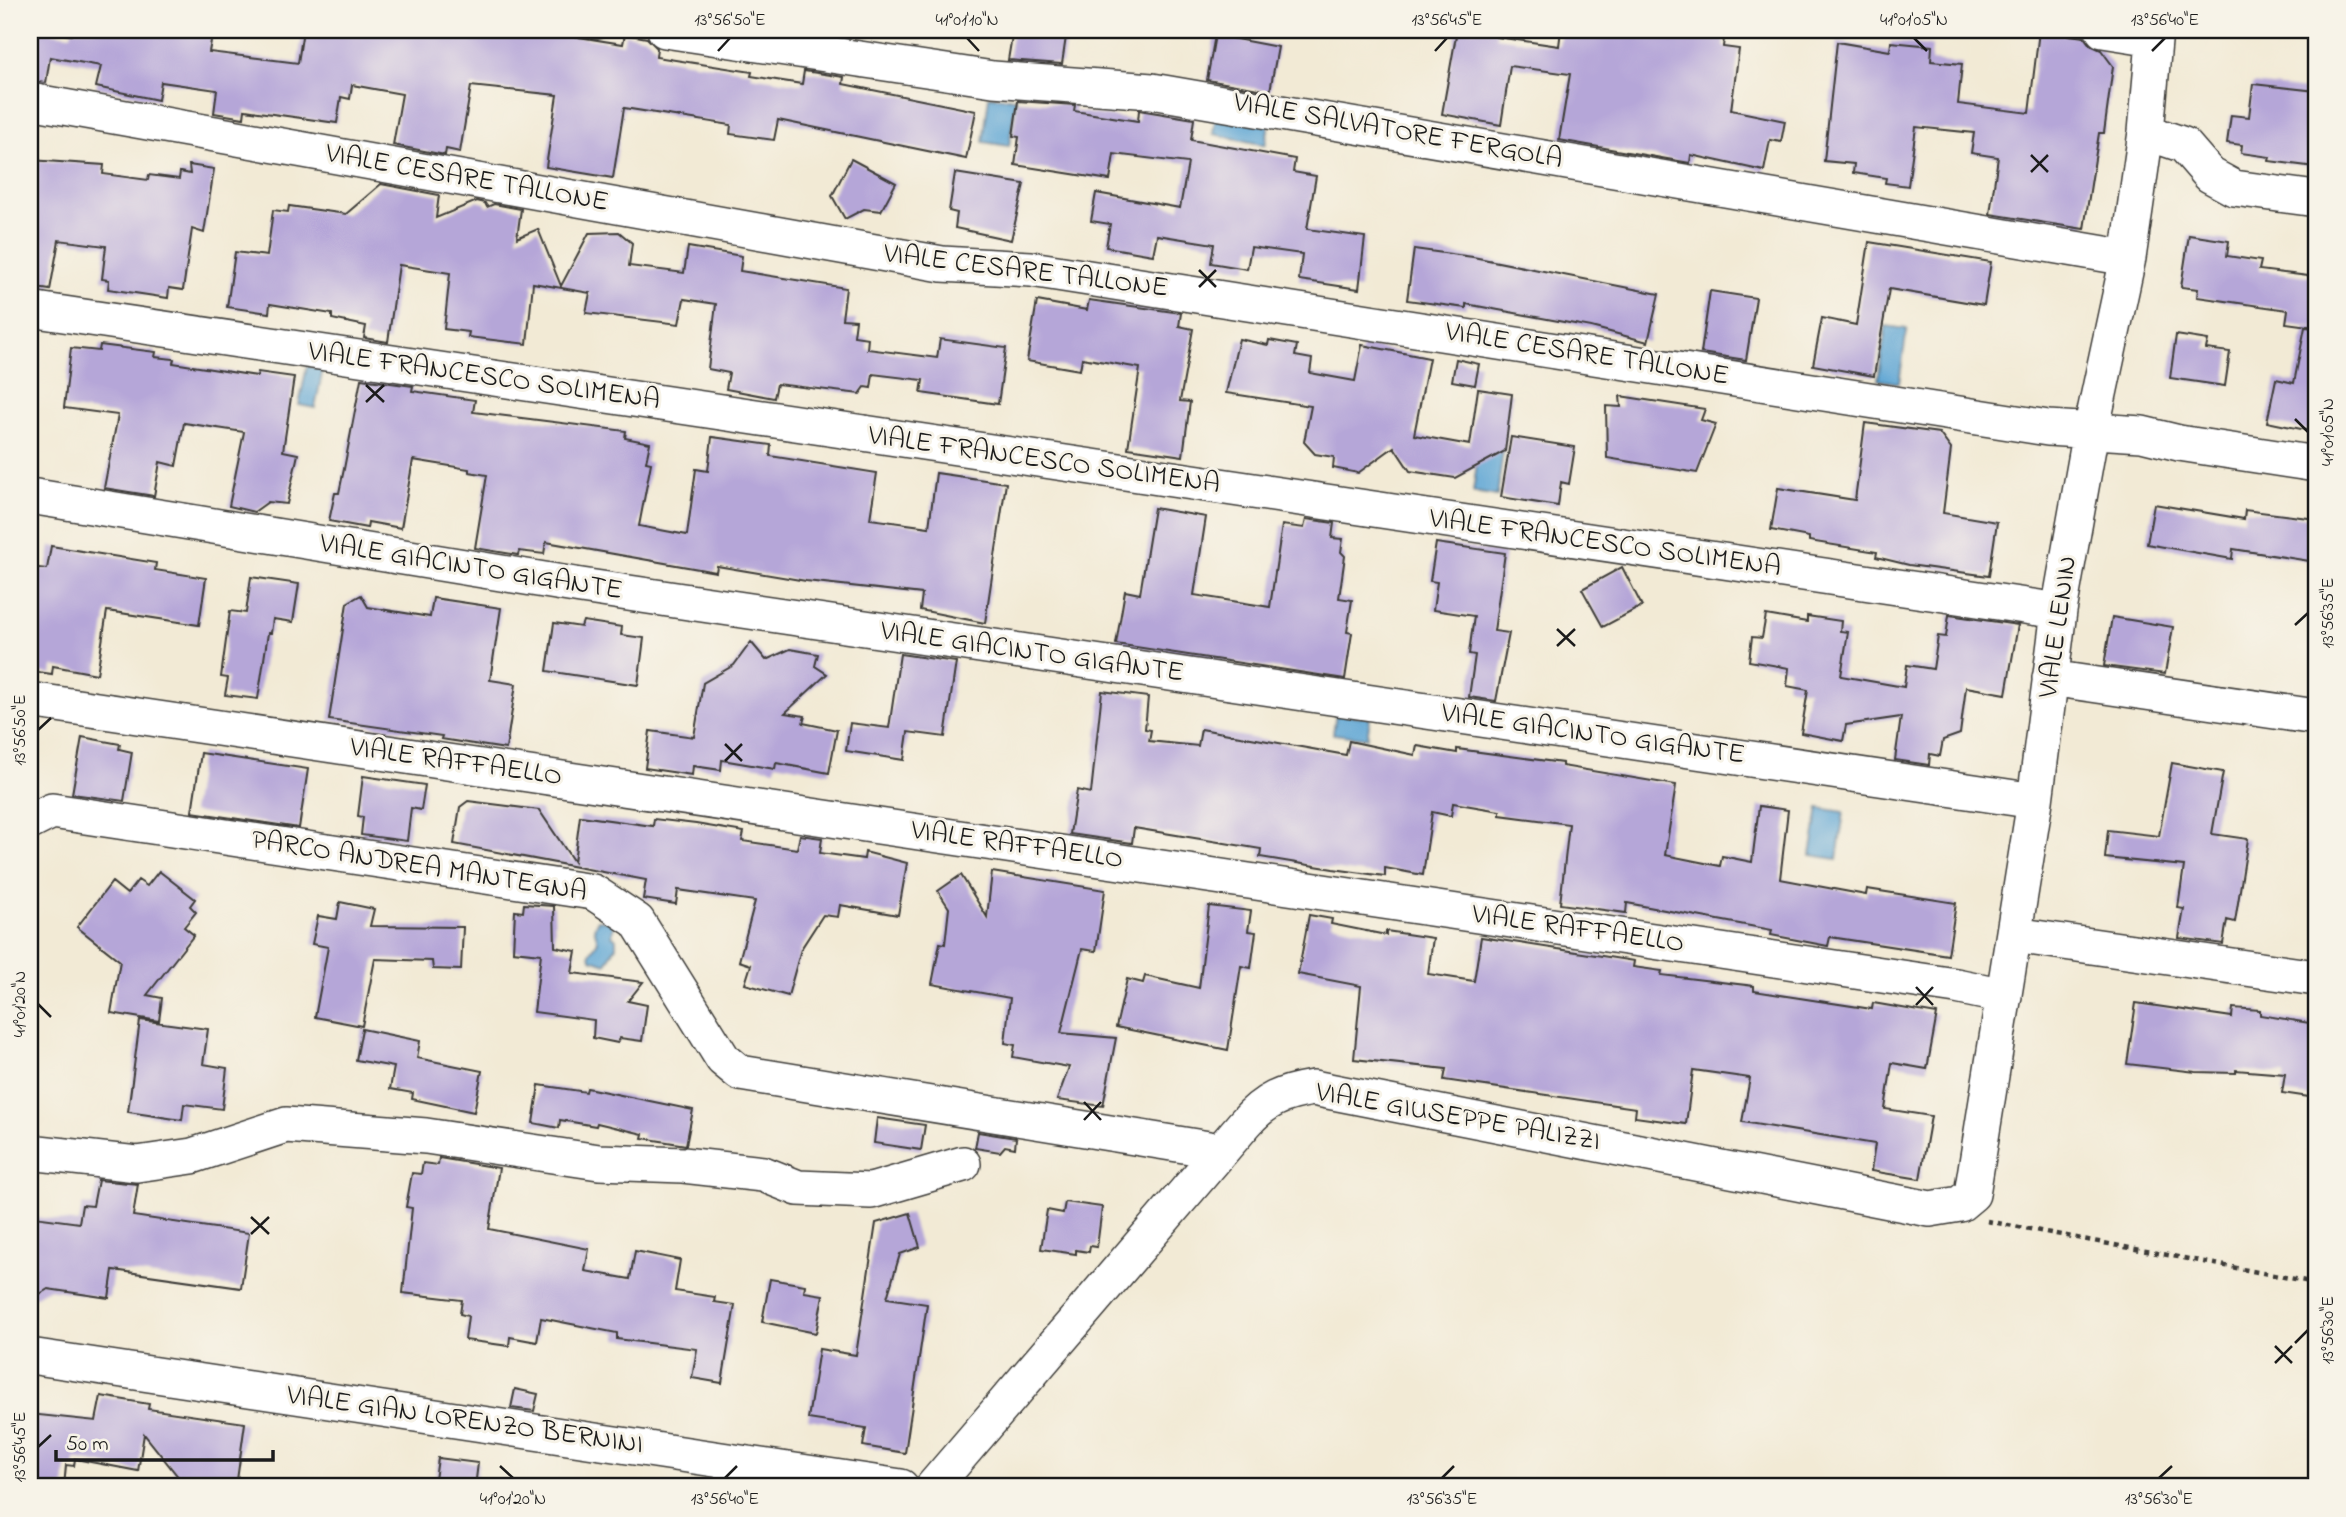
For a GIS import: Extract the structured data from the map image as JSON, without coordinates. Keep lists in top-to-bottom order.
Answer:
{
  "streets": {
    "street": [
      "VIALE SALVATORE FERGOLA",
      "VIALE CESARE TALLONE",
      "VIALE FRANCESCO SOLIMENA",
      "VIALE GIACINTO GIGANTE",
      "VIALE LENIN",
      "VIALE RAFFAELLO",
      "PARCO ANDREA MANTEGNA",
      "VIALE GIUSEPPE PALIZZI",
      "VIALE GIAN LORENZO BERNINI"
    ]
  },
  "crossings": [
    ["VIALE SALVATORE FERGOLA", "VIALE LENIN"],
    ["VIALE CESARE TALLONE", "VIALE LENIN"],
    ["VIALE FRANCESCO SOLIMENA", "VIALE LENIN"],
    ["VIALE GIACINTO GIGANTE", "VIALE LENIN"],
    ["VIALE LENIN", "VIALE RAFFAELLO"],
    ["VIALE LENIN", "VIALE GIUSEPPE PALIZZI"],
    ["PARCO ANDREA MANTEGNA", "VIALE GIUSEPPE PALIZZI"]
  ],
  "scale_bar": "50 m",
  "coordinates": [
    "13°56'50\"E",
    "41°01'10\"N",
    "13°56'45\"E",
    "41°01'05\"N",
    "13°56'40\"E",
    "13°56'35\"E",
    "41°01'20\"N",
    "13°56'30\"E"
  ]
}
